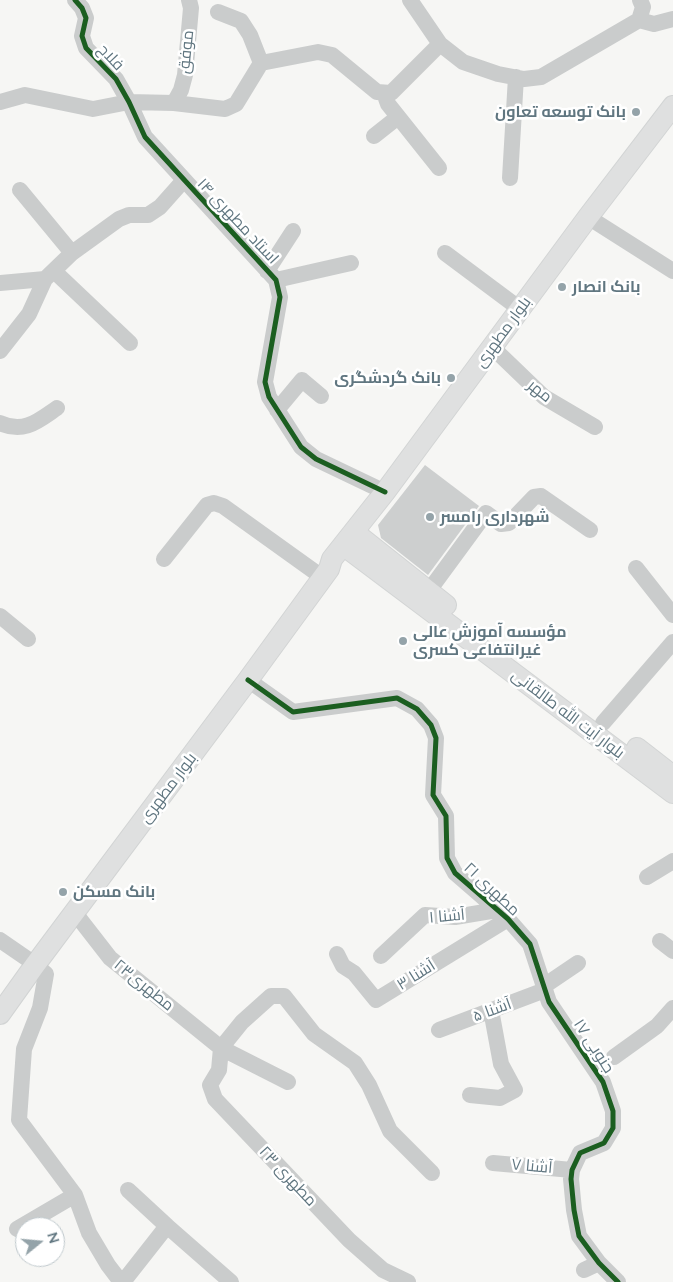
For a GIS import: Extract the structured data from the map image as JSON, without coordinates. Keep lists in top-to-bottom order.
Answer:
{
  "streets": {
    "main road": ["بلوار مطهری", "بلوار آیت الله طالقانی"],
    "street": [
      "موفق",
      "فلاح",
      "استاد مطهری ۱۴",
      "مهر",
      "مطهری ۲۱",
      "آشنا ۱",
      "آشنا ۳",
      "مطهری۲۳",
      "آشنا ۵",
      "جنوبی ۱۷",
      "آشنا ۷",
      "مطهری ۲۳"
    ]
  },
  "crossings": [
    ["فلاح", "استاد مطهری ۱۴"],
    ["استاد مطهری ۱۴", "بلوار مطهری"],
    ["بلوار مطهری", "مهر"],
    ["بلوار مطهری", "بلوار آیت الله طالقانی"],
    ["بلوار مطهری", "مطهری ۲۱"],
    ["بلوار مطهری", "مطهری۲۳"],
    ["مطهری ۲۱", "آشنا ۱"],
    ["مطهری ۲۱", "آشنا ۳"],
    ["مطهری ۲۱", "آشنا ۵"],
    ["مطهری ۲۱", "جنوبی ۱۷"],
    ["آشنا ۱", "آشنا ۳"],
    ["مطهری۲۳", "مطهری ۲۳"],
    ["آشنا ۵", "جنوبی ۱۷"],
    ["جنوبی ۱۷", "آشنا ۷"]
  ],
  "places": [
    "بانک توسعه تعاون",
    "بانک انصار",
    "بانک گردشگری",
    "شهرداری رامسر",
    "مؤسسه آموزش عالی غیرانتفاعی کسری",
    "بانک مسکن"
  ],
  "north": "right"
}
